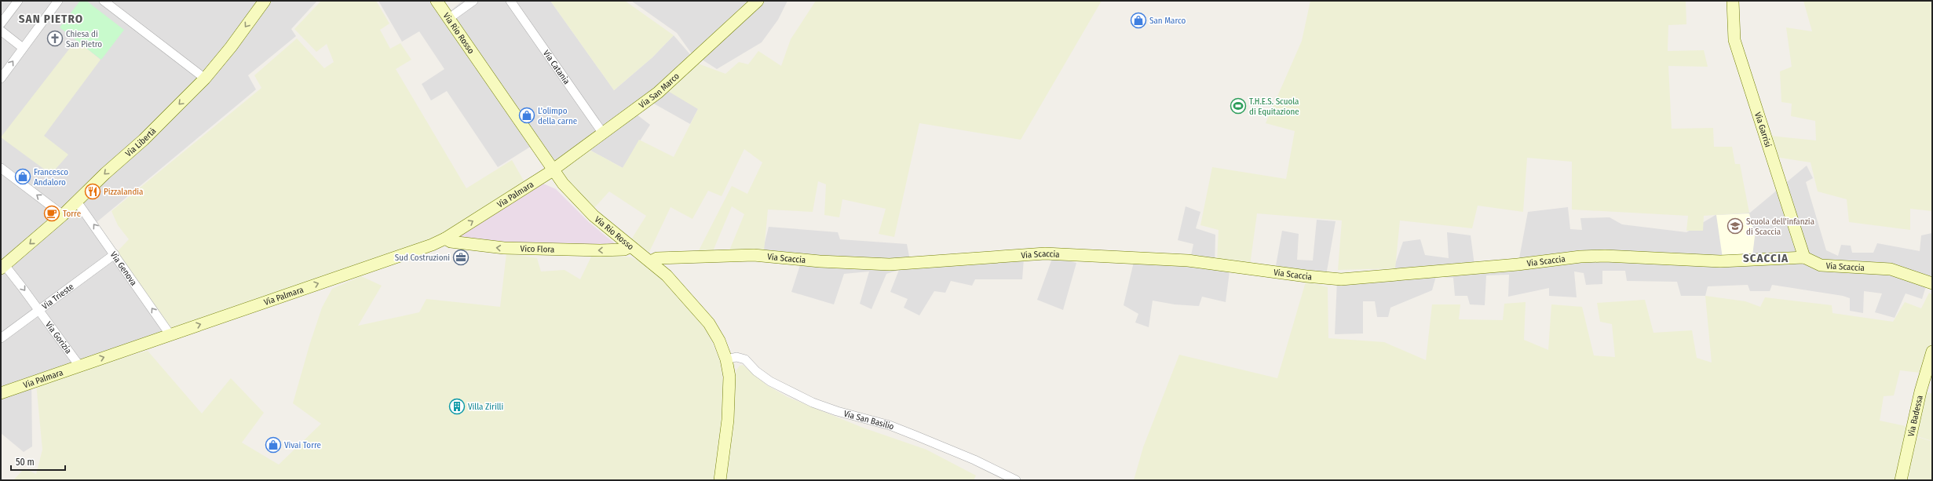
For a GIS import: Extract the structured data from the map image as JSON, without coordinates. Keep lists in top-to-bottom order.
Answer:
{
  "streets": {
    "street": [
      "Via Rio Rosso",
      "Via Catania",
      "Via San Marco",
      "Via Garrisi",
      "Via Libertà",
      "Via Palmara",
      "Vico Flora",
      "Via Scaccia",
      "Via Genova",
      "Via Trieste",
      "Via Gorizia",
      "Via Badessa",
      "Via San Basilio"
    ]
  },
  "crossings": [
    ["Via Rio Rosso", "Via San Marco"],
    ["Via Rio Rosso", "Via Palmara"],
    ["Via Rio Rosso", "Vico Flora"],
    ["Via Rio Rosso", "Via Scaccia"],
    ["Via Rio Rosso", "Via San Basilio"],
    ["Via Catania", "Via San Marco"],
    ["Via San Marco", "Via Palmara"],
    ["Via Garrisi", "Via Scaccia"],
    ["Via Libertà", "Via Genova"],
    ["Via Libertà", "Via Gorizia"],
    ["Via Palmara", "Vico Flora"],
    ["Via Palmara", "Via Genova"],
    ["Via Palmara", "Via Gorizia"],
    ["Via Genova", "Via Trieste"],
    ["Via Trieste", "Via Gorizia"]
  ],
  "one_way": [
    "Via Libertà",
    "Via Palmara",
    "Vico Flora",
    "Via Genova",
    "Via Gorizia"
  ],
  "districts": ["SAN PIETRO", "SCACCIA"],
  "places": {
    "shop": [
      "San Marco",
      "L'olimpo della carne",
      "Francesco Andaloro",
      "Vivai Torre"
    ],
    "church": ["Chiesa di San Pietro"],
    "sports": ["T.H.E.S. Scuola di Equitazione"],
    "restaurant": ["Pizzalandia"],
    "cafe": ["Torre"],
    "school or university": ["Scuola dell'infanzia di Scaccia"],
    "office": ["Sud Costruzioni"],
    "building": ["Villa Zirilli"]
  },
  "scale_bar": "50 m"
}
